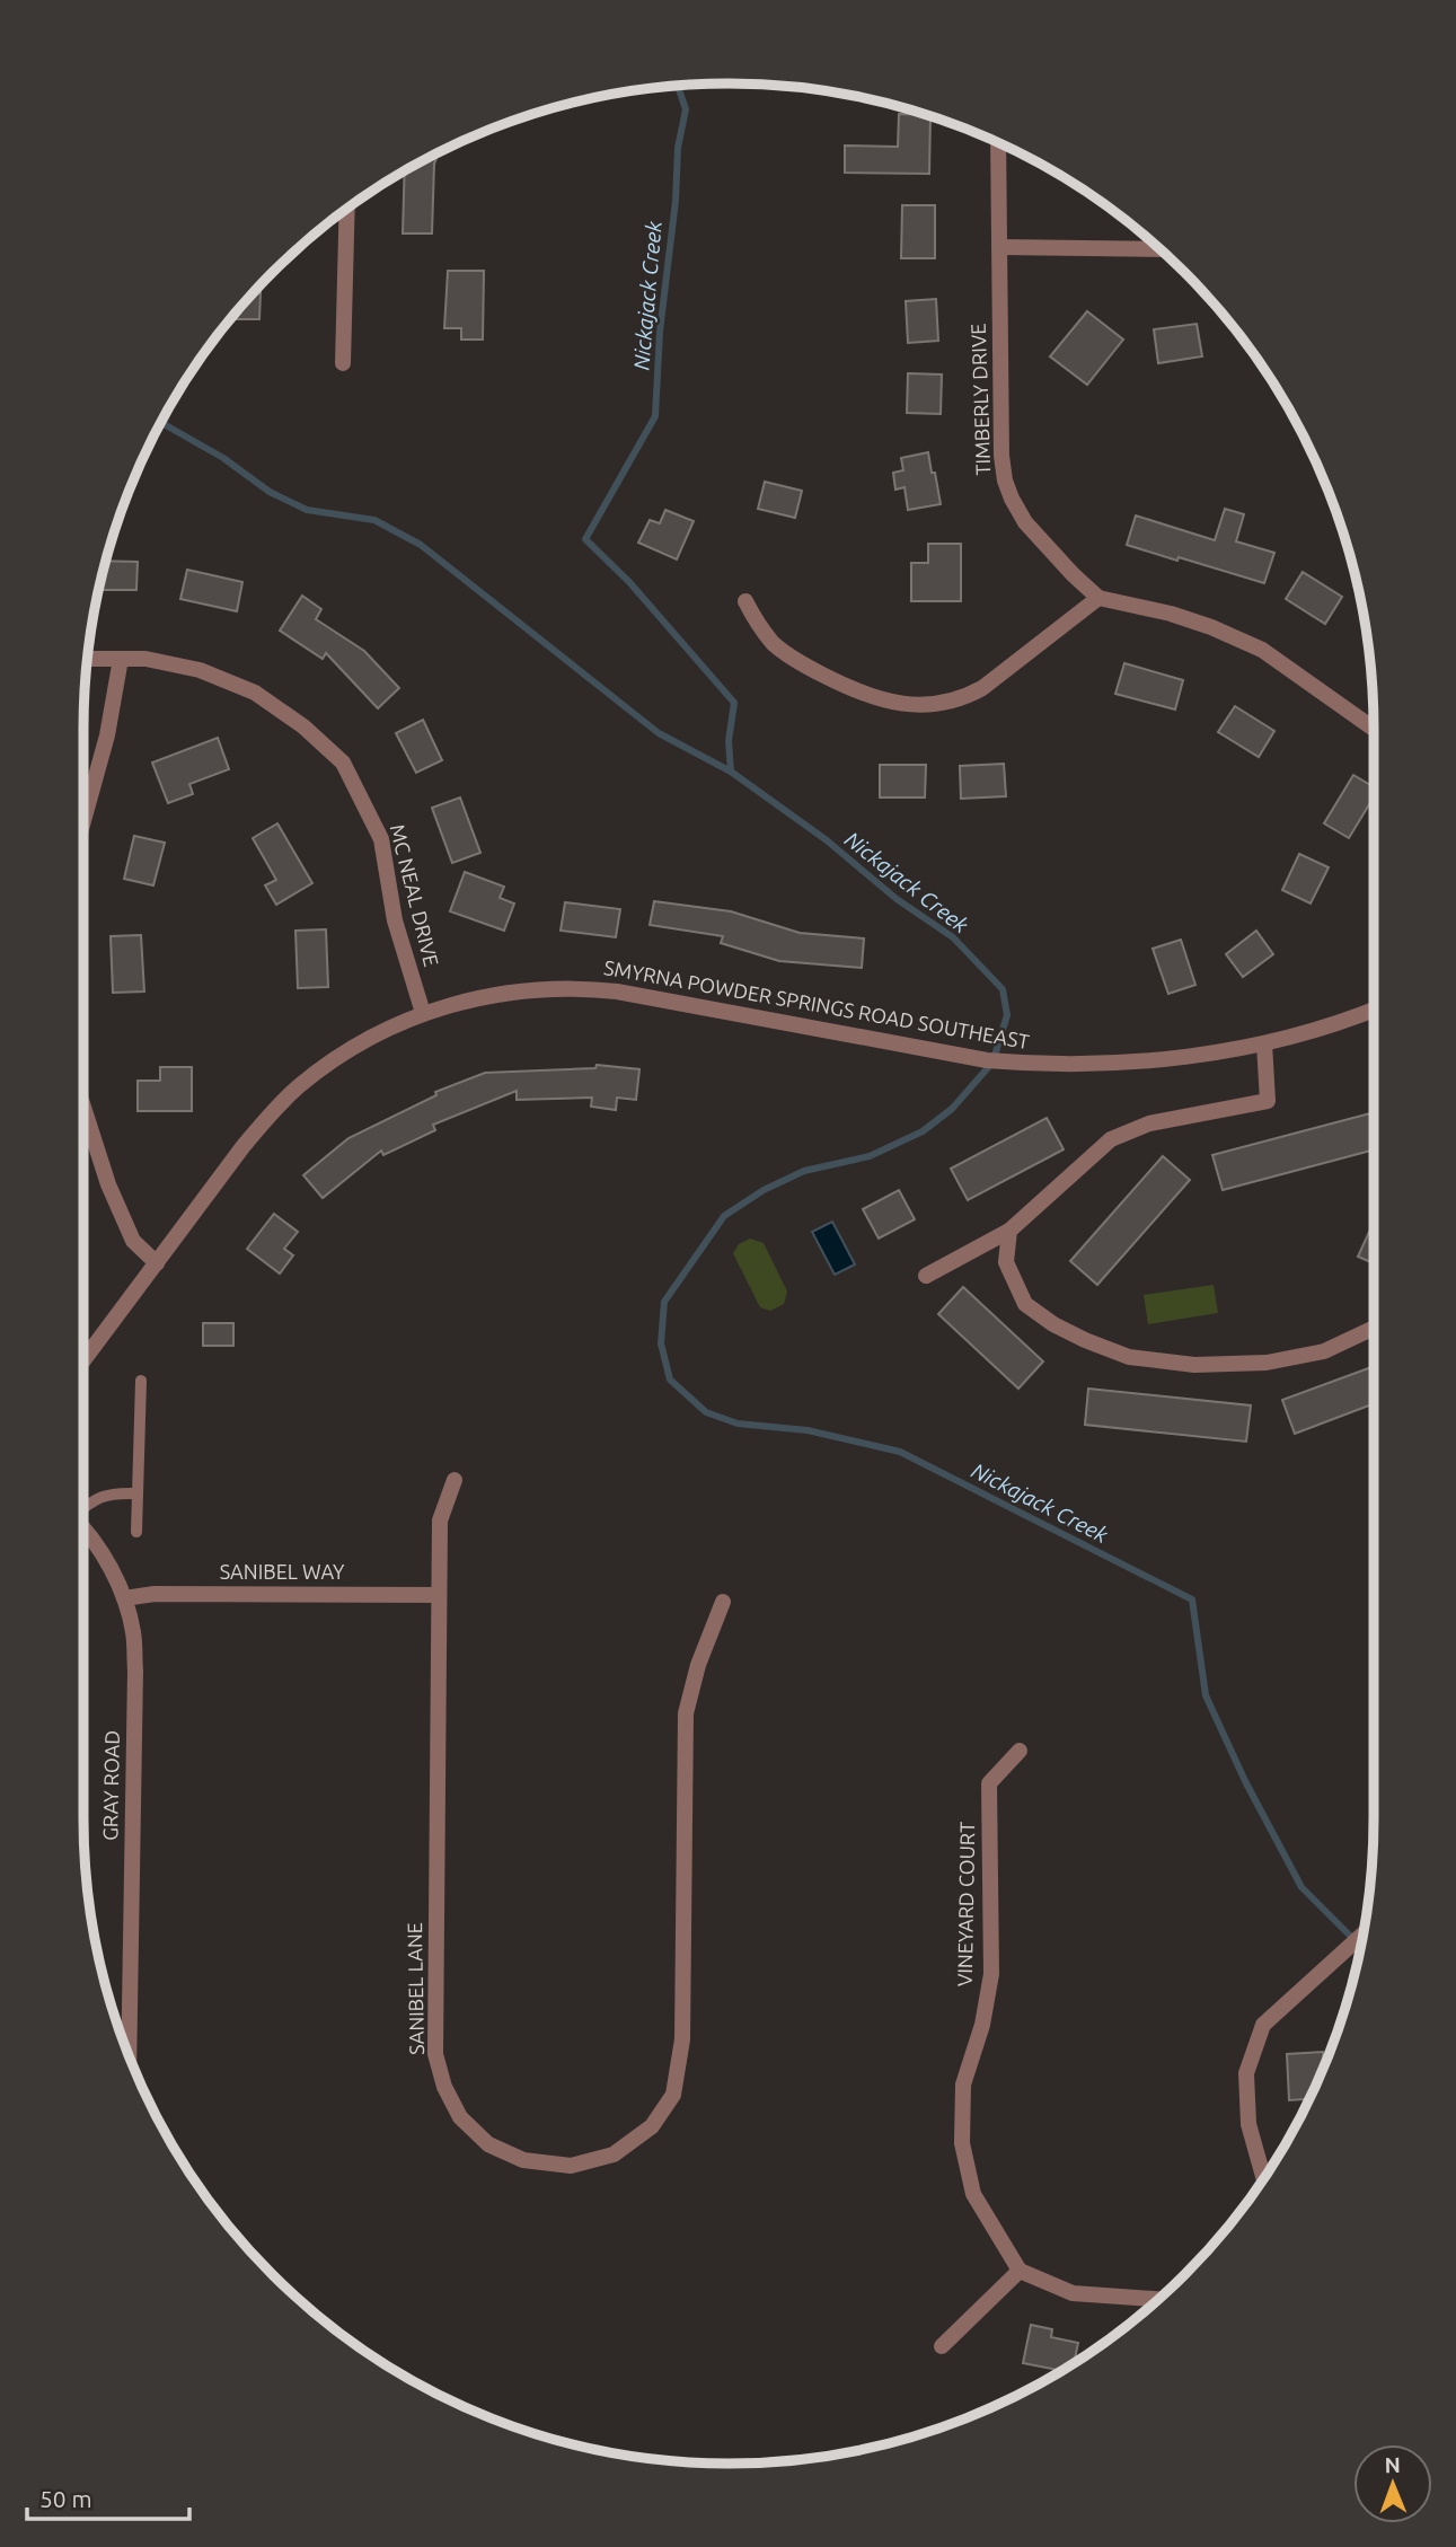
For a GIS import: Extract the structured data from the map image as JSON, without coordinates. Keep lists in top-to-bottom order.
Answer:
{
  "streets": {
    "street": [
      "TIMBERLY DRIVE",
      "MC NEAL DRIVE",
      "SMYRNA POWDER SPRINGS ROAD SOUTHEAST",
      "SANIBEL WAY",
      "GRAY ROAD",
      "VINEYARD COURT",
      "SANIBEL LANE"
    ]
  },
  "crossings": [
    ["MC NEAL DRIVE", "SMYRNA POWDER SPRINGS ROAD SOUTHEAST"],
    ["SANIBEL WAY", "GRAY ROAD"],
    ["SANIBEL WAY", "SANIBEL LANE"]
  ],
  "water": ["Nickajack Creek"],
  "scale_bar": "50 m",
  "north": "top"
}
